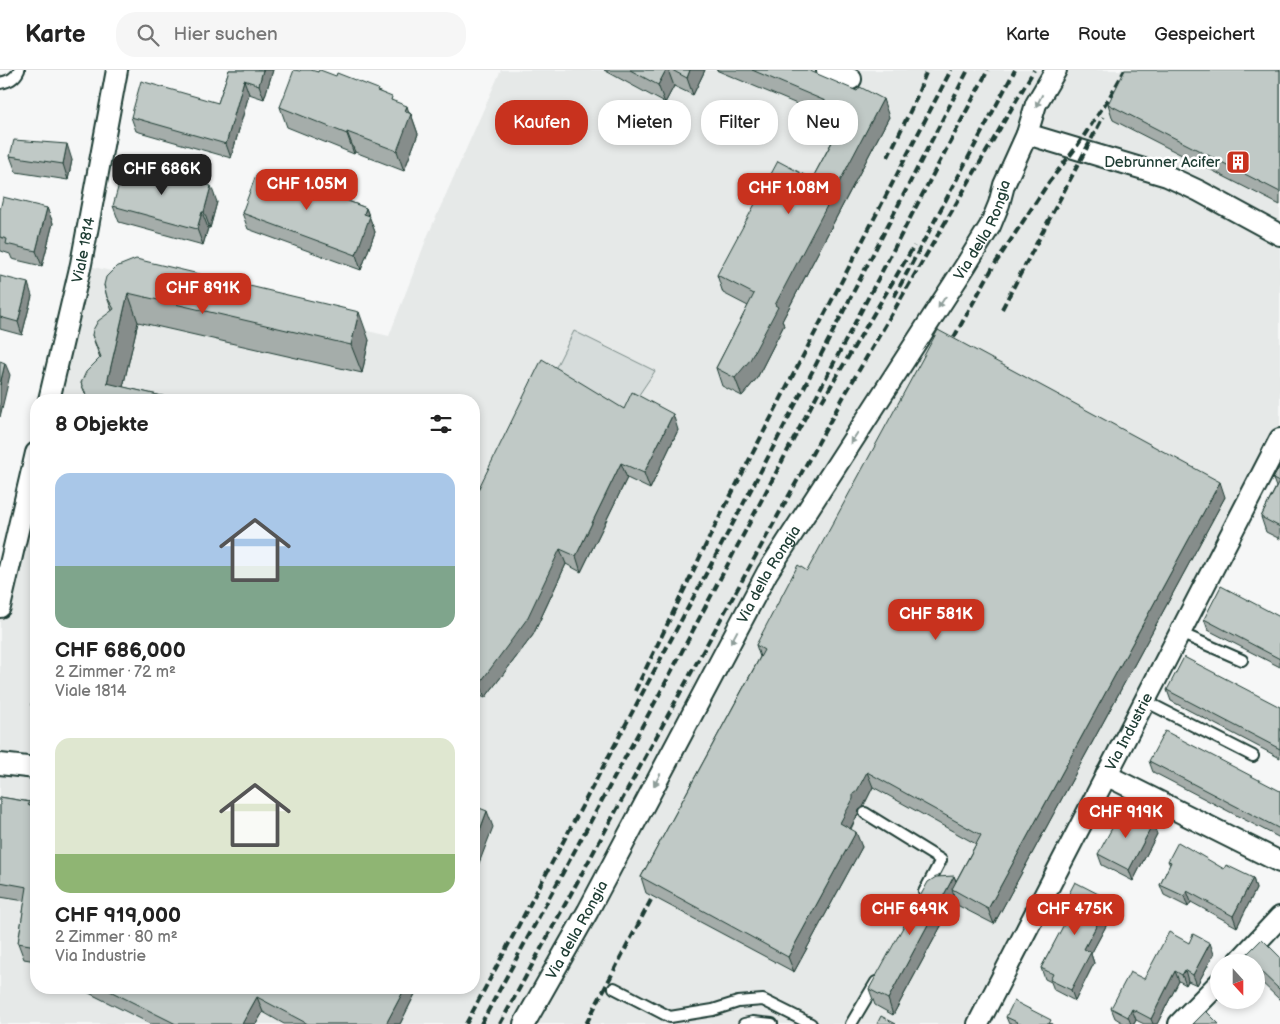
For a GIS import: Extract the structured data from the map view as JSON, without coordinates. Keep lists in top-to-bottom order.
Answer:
{
  "streets": {
    "street": ["Via della Rongia", "Viale 1814", "Via Industrie"]
  },
  "one_way": ["Via della Rongia"],
  "places": {
    "building": ["Debrunner Acifer"]
  },
  "north": "bottom",
  "page": {
    "header": "Karte",
    "search": "Hier suchen",
    "nav": ["Karte", "Route", "Gespeichert"],
    "chip": [
      "Kaufen",
      "Mieten",
      "Filter",
      "Neu"
    ],
    "price": [
      "CHF 686K",
      "CHF 1.05M",
      "CHF 1.08M",
      "CHF 891K",
      "CHF 581K",
      "CHF 919K",
      "CHF 649K",
      "CHF 475K"
    ],
    "heading": "8 Objekte",
    "list": [
      {
        "name": "CHF 686,000",
        "note": "2 Zimmer · 72 m² · Viale 1814"
      },
      {
        "name": "CHF 919,000",
        "note": "2 Zimmer · 80 m² · Via Industrie"
      }
    ]
  }
}
